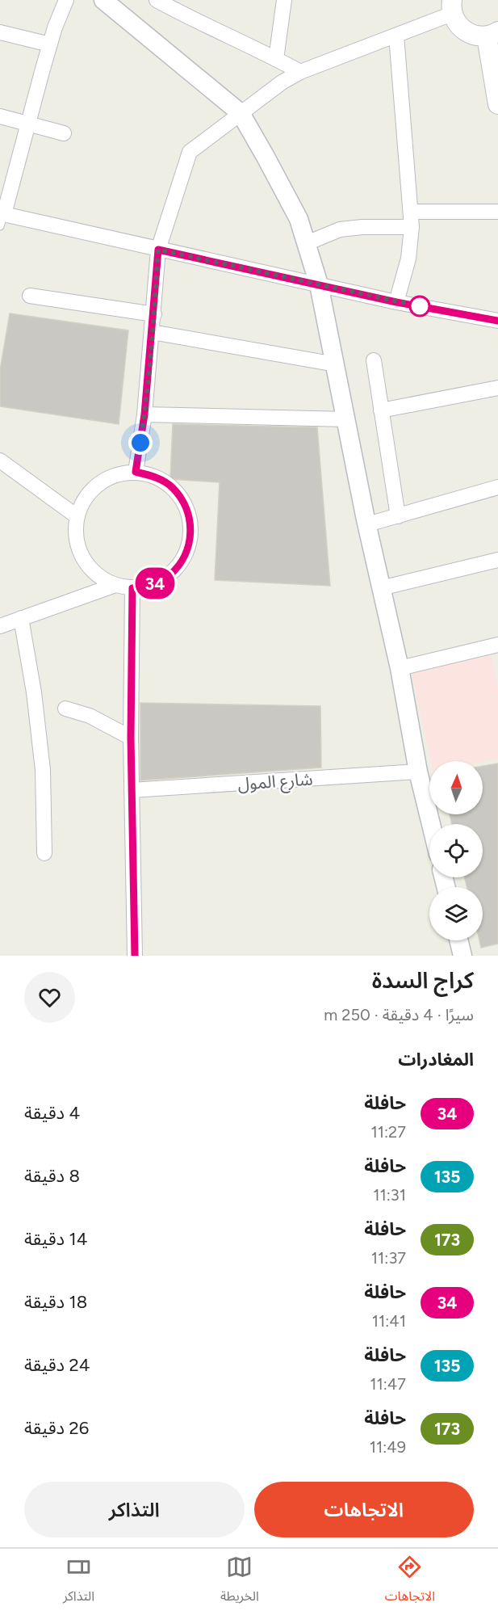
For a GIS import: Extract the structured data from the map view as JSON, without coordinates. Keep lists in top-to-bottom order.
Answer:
{
  "streets": {
    "street": ["شارع المول"]
  },
  "lines": ["bus line 34"],
  "north": "top",
  "page": {
    "on_map": "34",
    "heading": [
      ["كراج السدة", "سيرًا · 4 دقيقة · 250 m"],
      "المغادرات"
    ],
    "list": [
      {
        "mark": "34",
        "name": "حافلة",
        "note": "11:27",
        "value": "4 دقيقة"
      },
      {
        "mark": "135",
        "name": "حافلة",
        "note": "11:31",
        "value": "8 دقيقة"
      },
      {
        "mark": "173",
        "name": "حافلة",
        "note": "11:37",
        "value": "14 دقيقة"
      },
      {
        "mark": "34",
        "name": "حافلة",
        "note": "11:41",
        "value": "18 دقيقة"
      },
      {
        "mark": "135",
        "name": "حافلة",
        "note": "11:47",
        "value": "24 دقيقة"
      },
      {
        "mark": "173",
        "name": "حافلة",
        "note": "11:49",
        "value": "26 دقيقة"
      }
    ],
    "buttons": ["الاتجاهات", "التذاكر"],
    "tabs": ["الاتجاهات", "الخريطة", "التذاكر"]
  }
}
